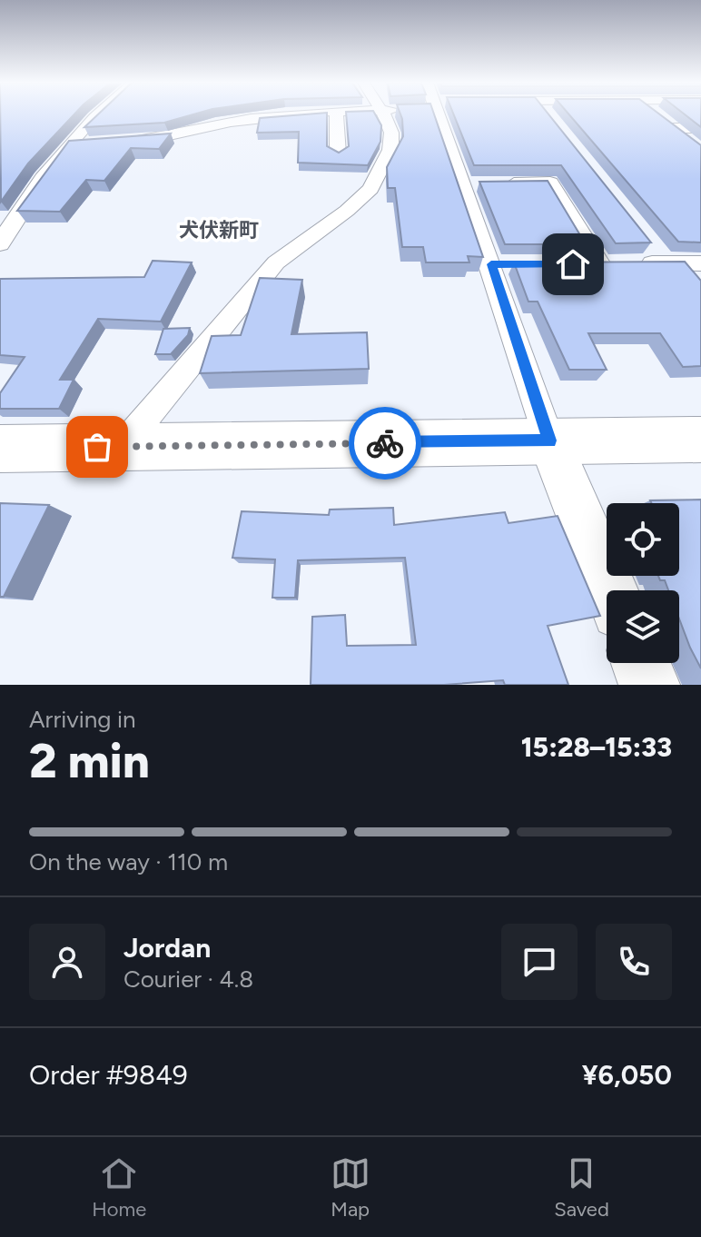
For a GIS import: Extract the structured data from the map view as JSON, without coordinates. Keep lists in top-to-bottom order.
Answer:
{
  "districts": ["犬伏新町"],
  "page": {
    "heading": ["2 min", "Arriving in", "15:28–15:33"],
    "panel": [
      "Jordan",
      "Courier · 4.8",
      "Order #9849",
      "¥6,050"
    ],
    "bar": "On the way · 110 m",
    "tabs": ["Home", "Map", "Saved"]
  }
}
